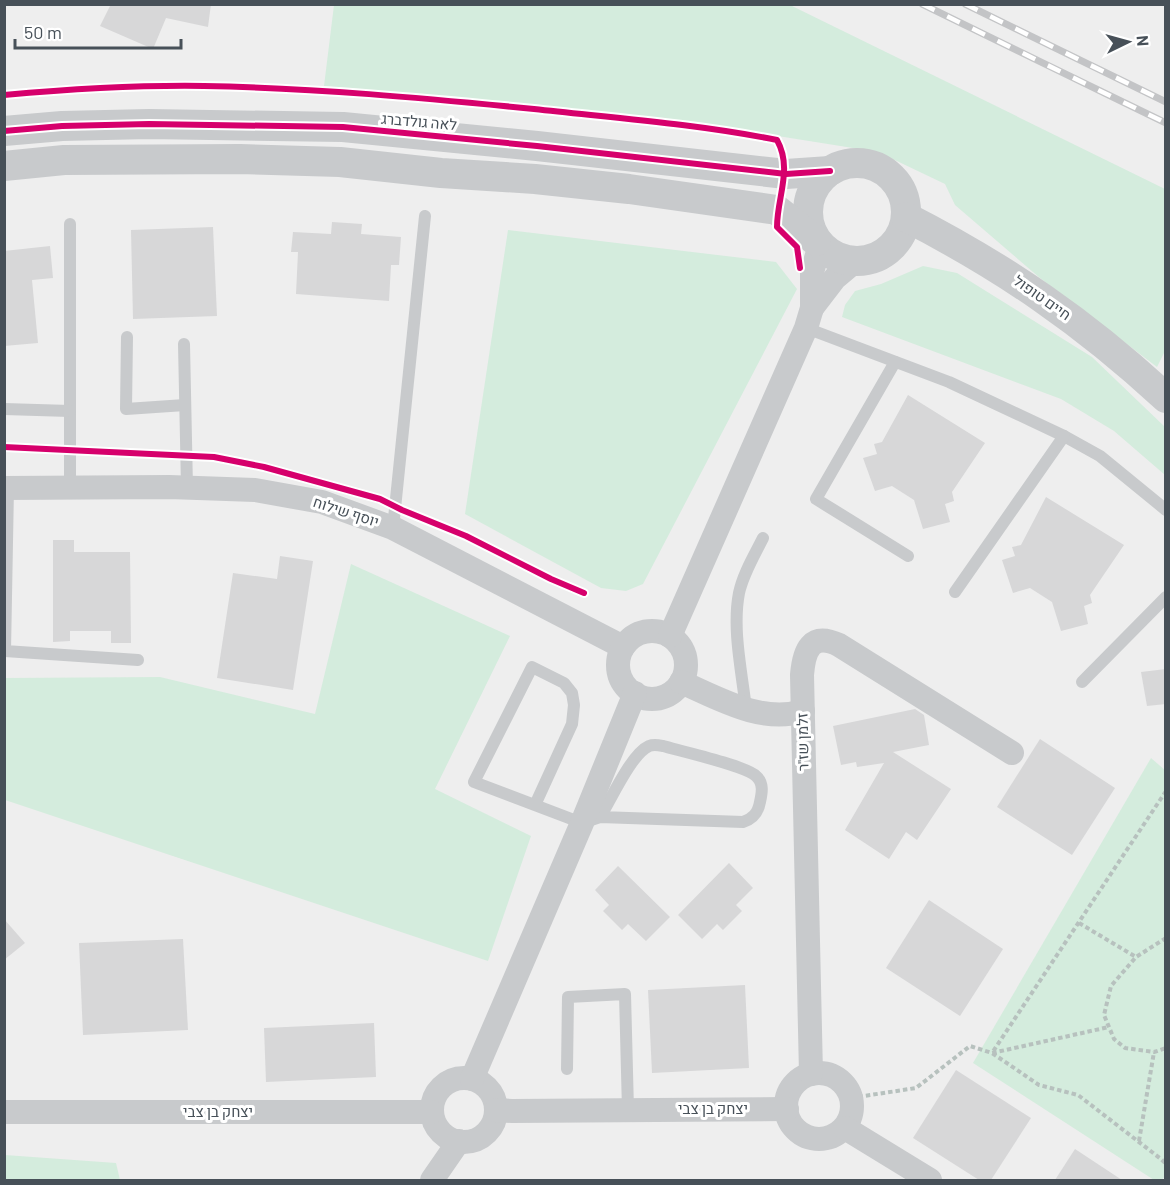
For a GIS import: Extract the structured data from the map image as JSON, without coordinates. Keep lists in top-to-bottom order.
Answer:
{
  "streets": {
    "street": [
      "לאה גולדברג",
      "חיים טופול",
      "יוסף שילוח",
      "זלמן שז\"ר",
      "יצחק בן צבי"
    ]
  },
  "crossings": [
    ["לאה גולדברג", "חיים טופול"],
    ["זלמן שז\"ר", "יצחק בן צבי"]
  ],
  "scale_bar": "50 m",
  "north": "right"
}
